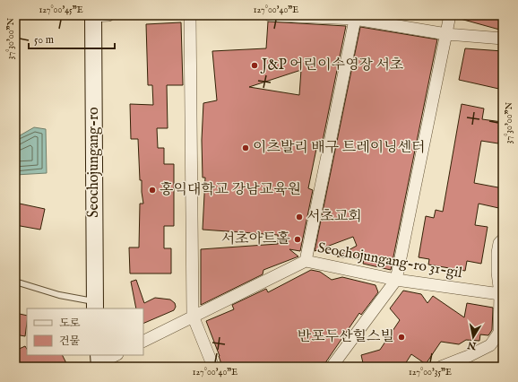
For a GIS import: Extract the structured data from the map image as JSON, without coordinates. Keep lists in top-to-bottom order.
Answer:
{
  "streets": {
    "main road": ["Seochojungang-ro"],
    "street": ["Seochojungang-ro 31-gil"]
  },
  "places": [
    "J&P 어린이수영장 서초",
    "이츠발리 배구 트레이닝센터",
    "홍익대학교 강남교육원",
    "서초교회",
    "서초아트홀",
    "반포두산힐스빌"
  ],
  "legend": ["도로", "건물"],
  "scale_bar": "50 m",
  "north": "bottom",
  "coordinates": [
    "127°00'45\"E",
    "127°00'40\"E",
    "37°30'00\"N",
    "127°00'35\"E"
  ]
}
